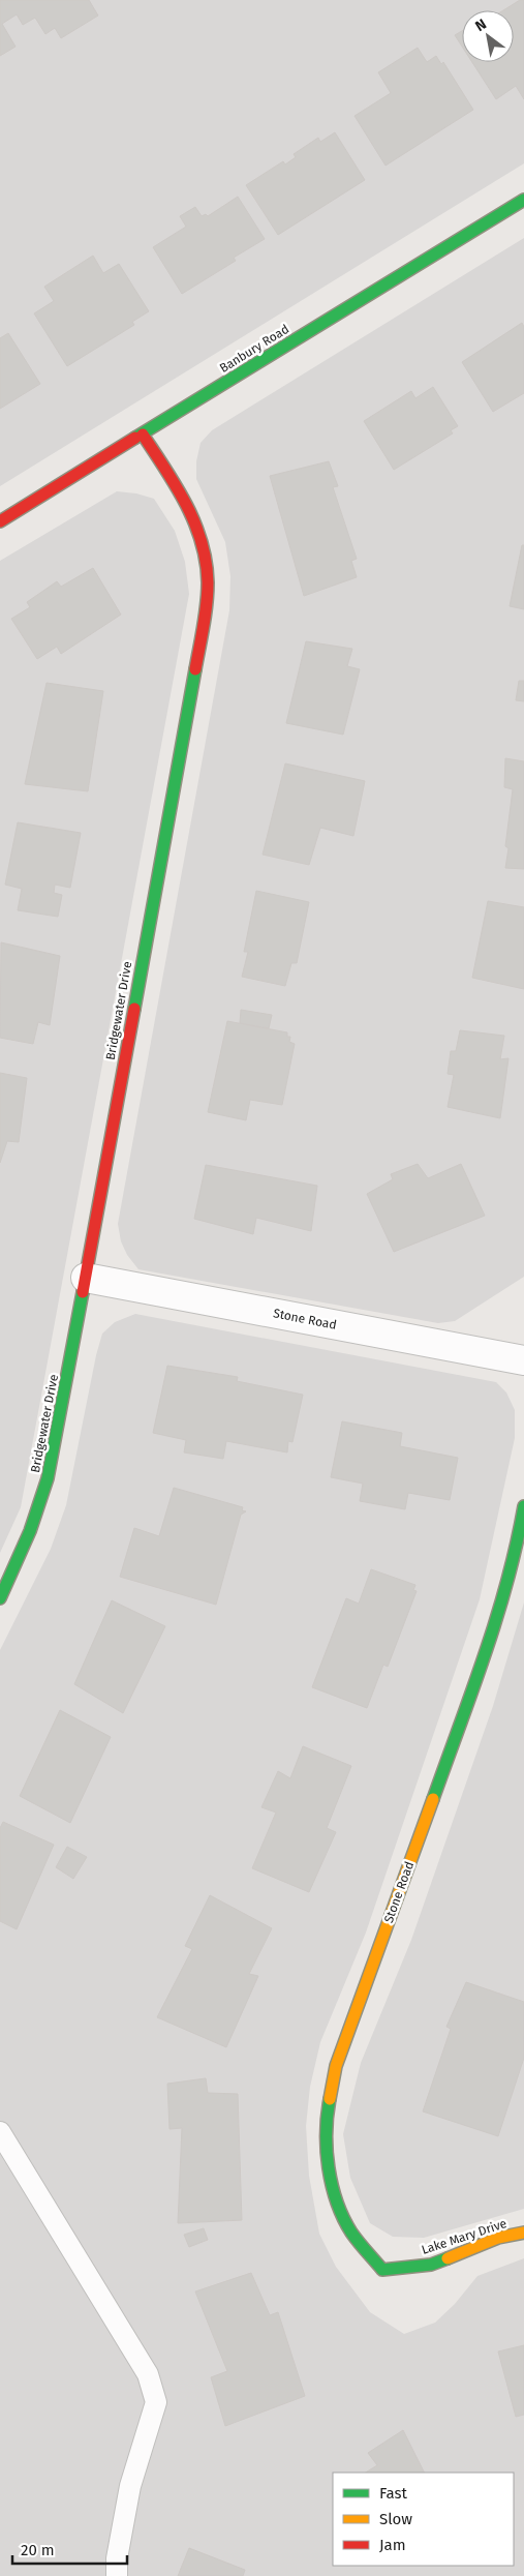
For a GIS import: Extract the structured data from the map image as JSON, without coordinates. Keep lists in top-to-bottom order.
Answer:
{
  "streets": {
    "street": [
      "Banbury Road",
      "Bridgewater Drive",
      "Stone Road",
      "Lake Mary Drive"
    ]
  },
  "crossings": [
    ["Banbury Road", "Bridgewater Drive"],
    ["Bridgewater Drive", "Stone Road"],
    ["Stone Road", "Lake Mary Drive"]
  ],
  "legend": ["Fast", "Slow", "Jam"],
  "scale_bar": "20 m",
  "north": "top left"
}
